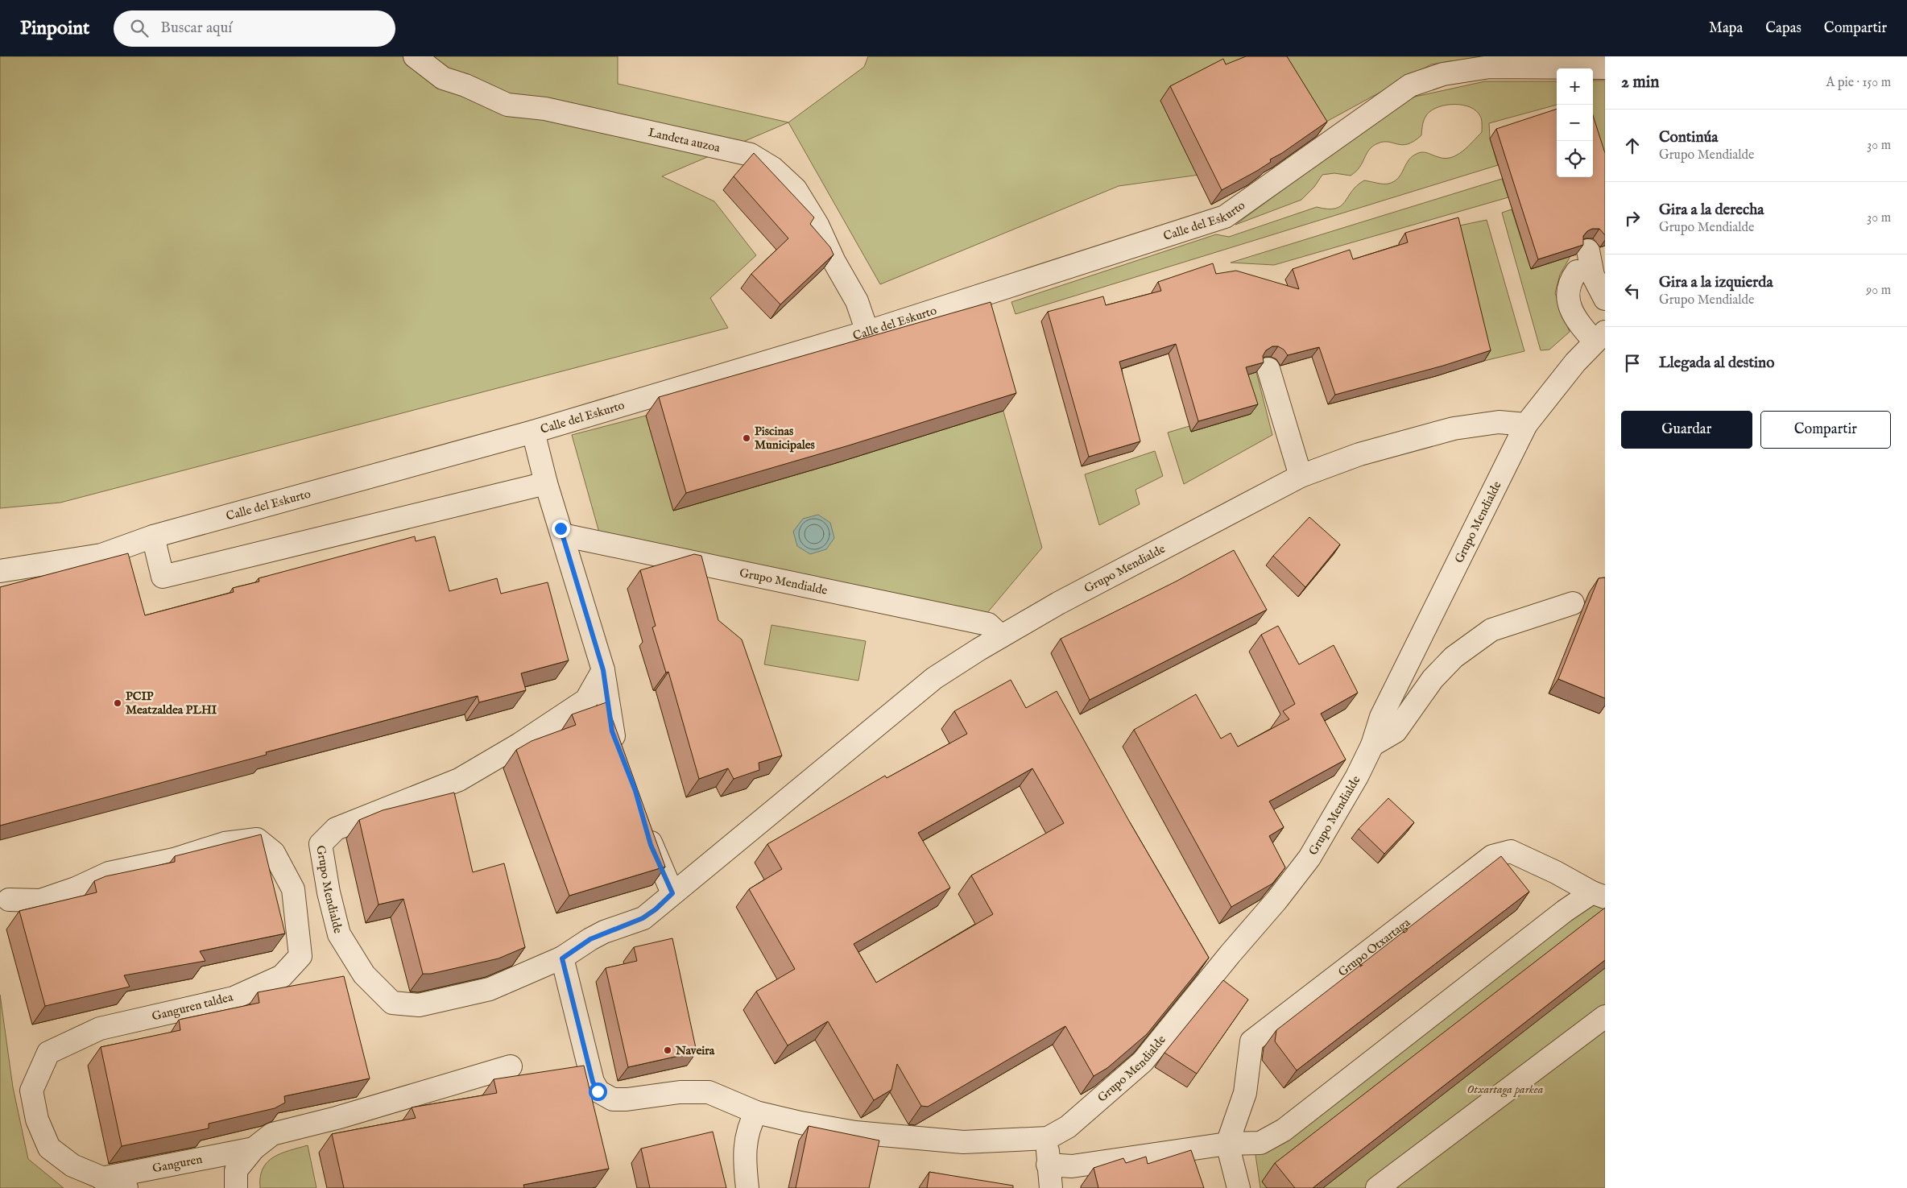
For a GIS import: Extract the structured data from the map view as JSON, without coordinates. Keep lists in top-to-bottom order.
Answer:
{
  "streets": {
    "street": [
      "Landeta auzoa",
      "Calle del Eskurto",
      "Grupo Mendialde",
      "Grupo Otxartaga",
      "Ganguren taldea",
      "Ganguren"
    ]
  },
  "crossings": [
    ["Landeta auzoa", "Calle del Eskurto"],
    ["Ganguren taldea", "Ganguren"]
  ],
  "parks": ["Otxartaga parkea"],
  "places": ["Piscinas Municipales", "PCIP Meatzaldea PLHI", "Naveira"],
  "page": {
    "header": "Pinpoint",
    "search": "Buscar aquí",
    "nav": ["Mapa", "Capas", "Compartir"],
    "heading": ["2 min", "A pie · 150 m"],
    "map_buttons": ["+", "−"],
    "list": [
      ["Continúa", "Grupo Mendialde", "30 m"],
      ["Gira a la derecha", "Grupo Mendialde", "30 m"],
      ["Gira a la izquierda", "Grupo Mendialde", "90 m"],
      "Llegada al destino"
    ],
    "buttons": ["Guardar", "Compartir"]
  }
}
